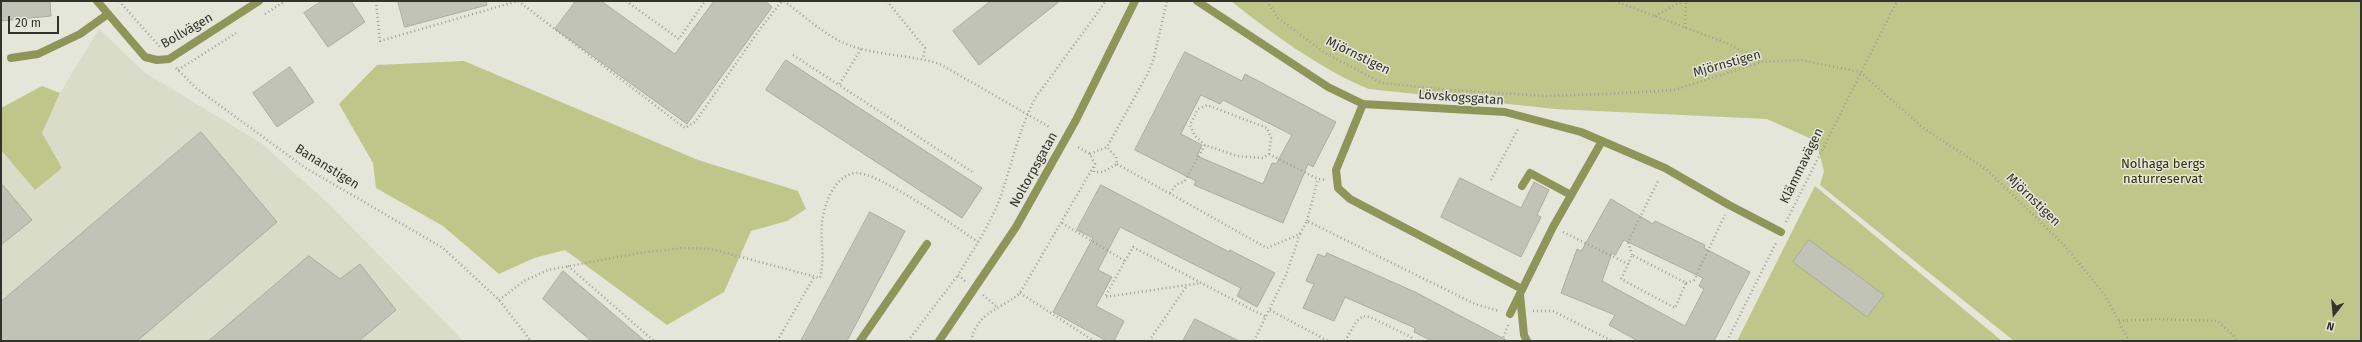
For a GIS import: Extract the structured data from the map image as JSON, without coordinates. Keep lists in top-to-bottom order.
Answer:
{
  "streets": {
    "street": ["Bollvägen", "Lövskogsgatan", "Noltorpsgatan"],
    "path": ["Mjörnstigen", "Klämmavägen", "Bananstigen"]
  },
  "crossings": [
    ["Bollvägen", "Bananstigen"],
    ["Mjörnstigen", "Klämmavägen"],
    ["Lövskogsgatan", "Klämmavägen"]
  ],
  "parks": ["Nolhaga bergs naturreservat"],
  "scale_bar": "20 m",
  "north": "bottom"
}
